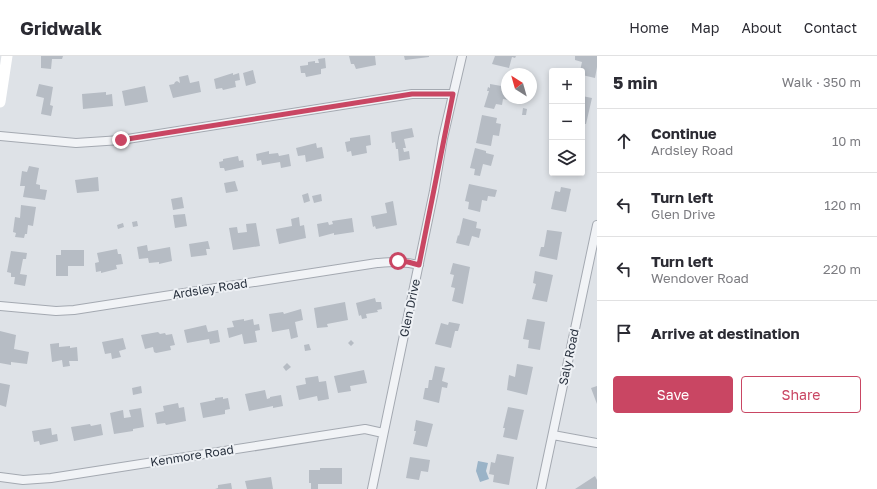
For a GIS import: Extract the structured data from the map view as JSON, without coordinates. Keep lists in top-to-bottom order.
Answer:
{
  "streets": {
    "street": [
      "Ardsley Road",
      "Glen Drive",
      "Saly Road",
      "Kenmore Road"
    ]
  },
  "crossings": [
    ["Ardsley Road", "Glen Drive"],
    ["Glen Drive", "Kenmore Road"]
  ],
  "north": "top left",
  "page": {
    "header": "Gridwalk",
    "nav": [
      "Home",
      "Map",
      "About",
      "Contact"
    ],
    "heading": ["5 min", "Walk · 350 m"],
    "map_buttons": ["+", "−"],
    "list": [
      ["Continue", "Ardsley Road", "10 m"],
      ["Turn left", "Glen Drive", "120 m"],
      ["Turn left", "Wendover Road", "220 m"],
      "Arrive at destination"
    ],
    "buttons": ["Save", "Share"]
  }
}
